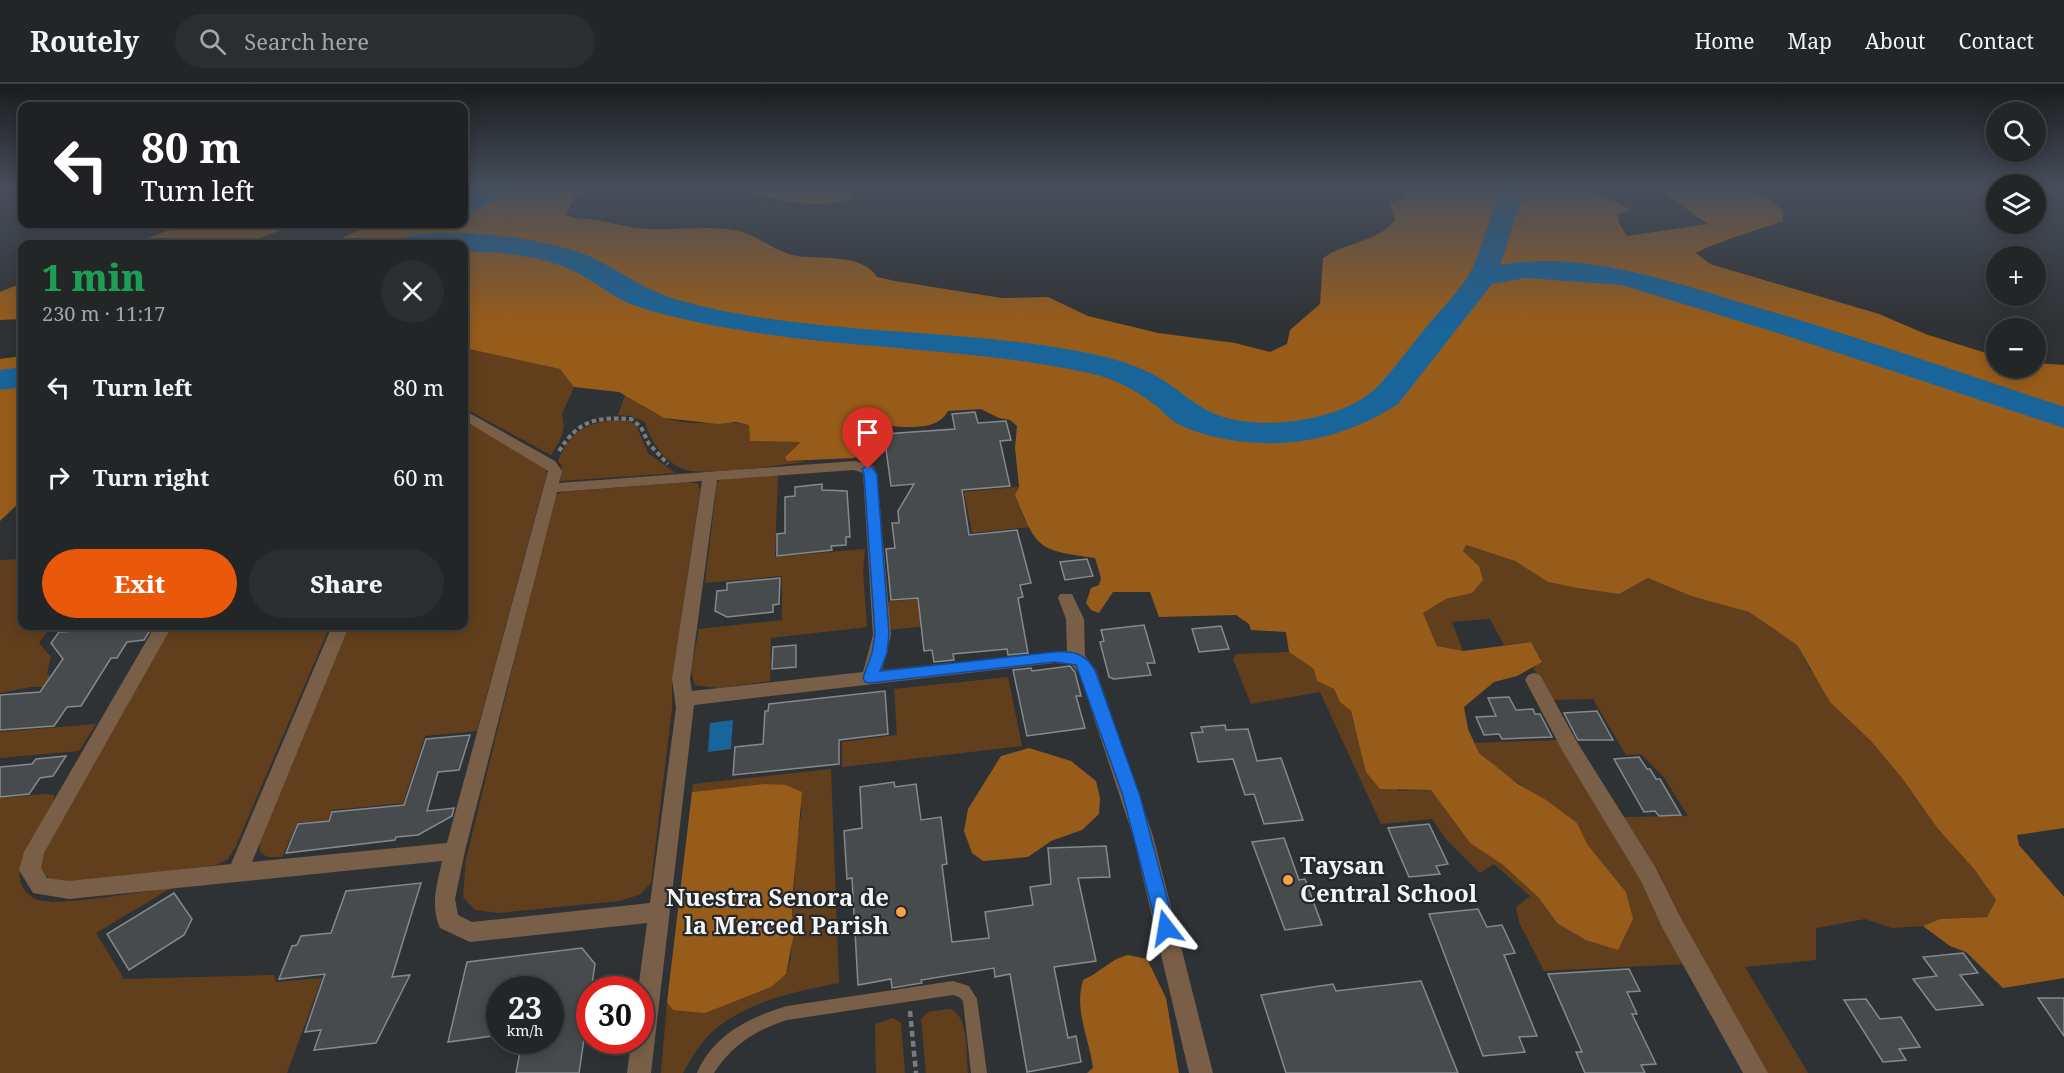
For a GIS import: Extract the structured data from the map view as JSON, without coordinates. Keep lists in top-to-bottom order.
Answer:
{
  "places": ["Taysan Central School", "Nuestra Senora de la Merced Parish"],
  "page": {
    "header": "Routely",
    "search": "Search here",
    "nav": [
      "Home",
      "Map",
      "About",
      "Contact"
    ],
    "map_buttons": ["+", "−"],
    "turn": ["80 m", "Turn left"],
    "heading": ["1 min", "230 m · 11:17"],
    "list": [
      {
        "name": "Turn left",
        "value": "80 m"
      },
      {
        "name": "Turn right",
        "value": "60 m"
      }
    ],
    "buttons": ["Exit", "Share"],
    "speed": "23 km/h",
    "limit": "30"
  }
}
